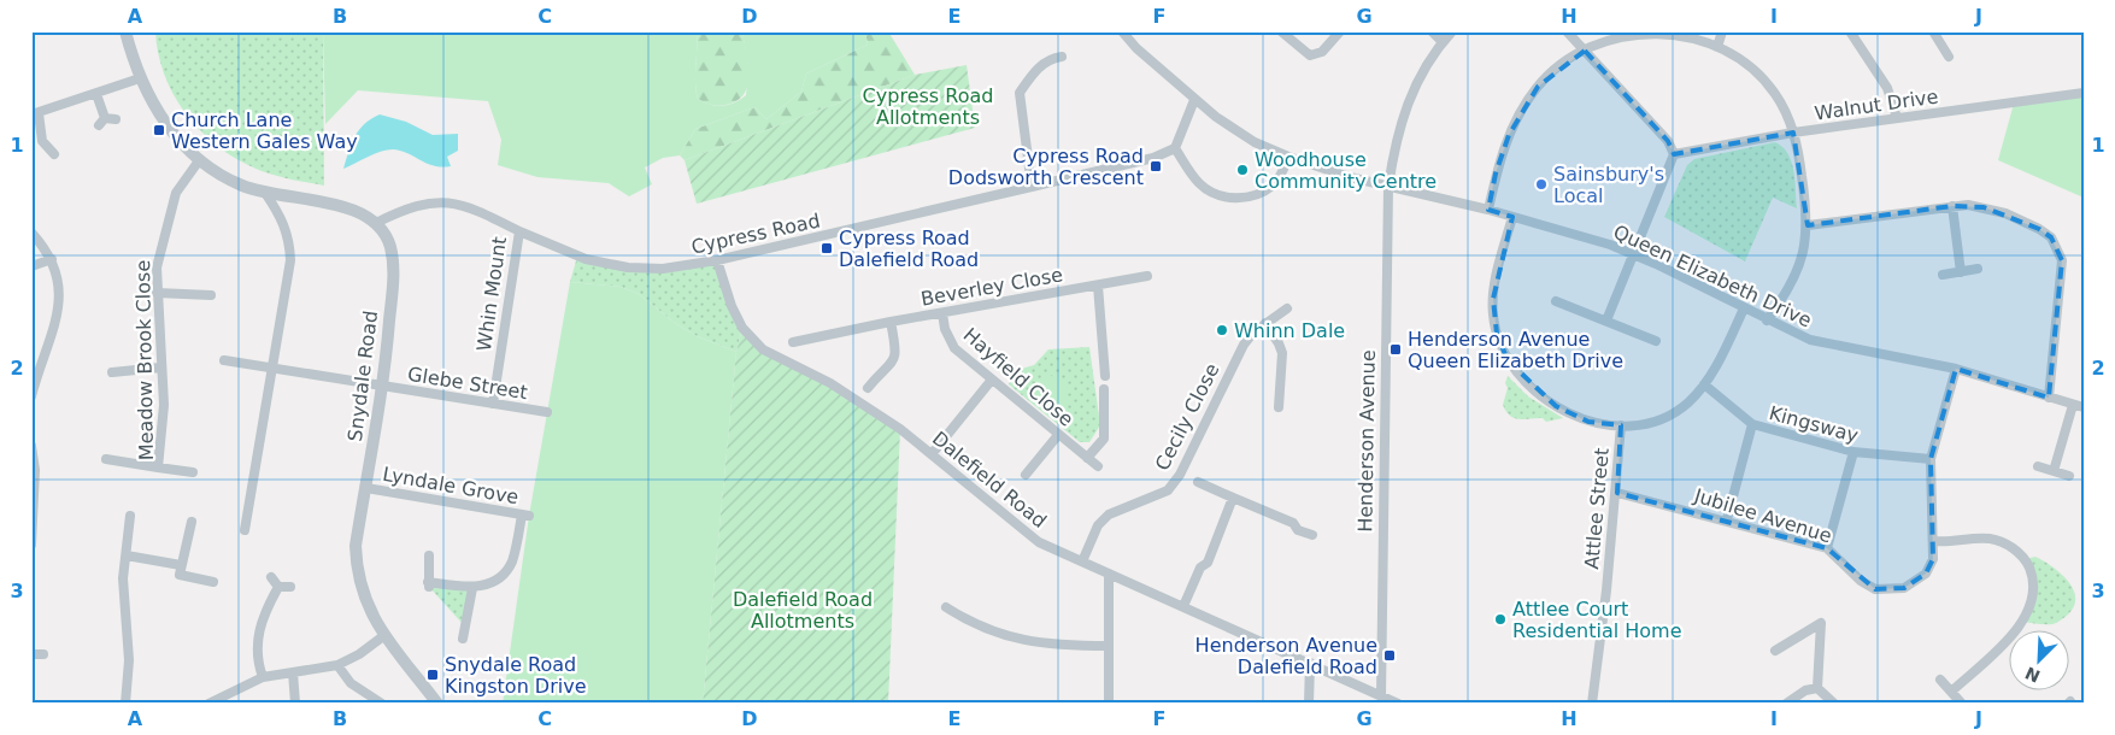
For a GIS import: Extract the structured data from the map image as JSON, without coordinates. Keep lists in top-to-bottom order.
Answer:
{
  "streets": {
    "street": [
      "Walnut Drive",
      "Cypress Road",
      "Queen Elizabeth Drive",
      "Beverley Close",
      "Whin Mount",
      "Meadow Brook Close",
      "Snydale Road",
      "Hayfield Close",
      "Glebe Street",
      "Cecily Close",
      "Kingsway",
      "Henderson Avenue",
      "Dalefield Road",
      "Lyndale Grove",
      "Attlee Street",
      "Jubilee Avenue"
    ]
  },
  "crossings": [
    ["Cypress Road", "Whin Mount"],
    ["Cypress Road", "Dalefield Road"],
    ["Queen Elizabeth Drive", "Henderson Avenue"],
    ["Queen Elizabeth Drive", "Jubilee Avenue"],
    ["Beverley Close", "Hayfield Close"],
    ["Whin Mount", "Snydale Road"],
    ["Whin Mount", "Glebe Street"],
    ["Snydale Road", "Glebe Street"],
    ["Snydale Road", "Lyndale Grove"],
    ["Cecily Close", "Dalefield Road"],
    ["Kingsway", "Jubilee Avenue"],
    ["Henderson Avenue", "Dalefield Road"],
    ["Attlee Street", "Jubilee Avenue"]
  ],
  "parks": ["Cypress Road Allotments", "Dalefield Road Allotments"],
  "places": {
    "transit": [
      "Church Lane Western Gales Way",
      "Cypress Road Dodsworth Crescent",
      "Cypress Road Dalefield Road",
      "Henderson Avenue Queen Elizabeth Drive",
      "Henderson Avenue Dalefield Road",
      "Snydale Road Kingston Drive"
    ],
    "other": [
      "Woodhouse Community Centre",
      "Sainsbury's Local",
      "Whinn Dale",
      "Attlee Court Residential Home"
    ]
  },
  "north": "bottom left",
  "grid": {
    "columns": [
      "A",
      "B",
      "C",
      "D",
      "E",
      "F",
      "G",
      "H",
      "I",
      "J"
    ],
    "rows": ["1", "2", "3"]
  }
}
